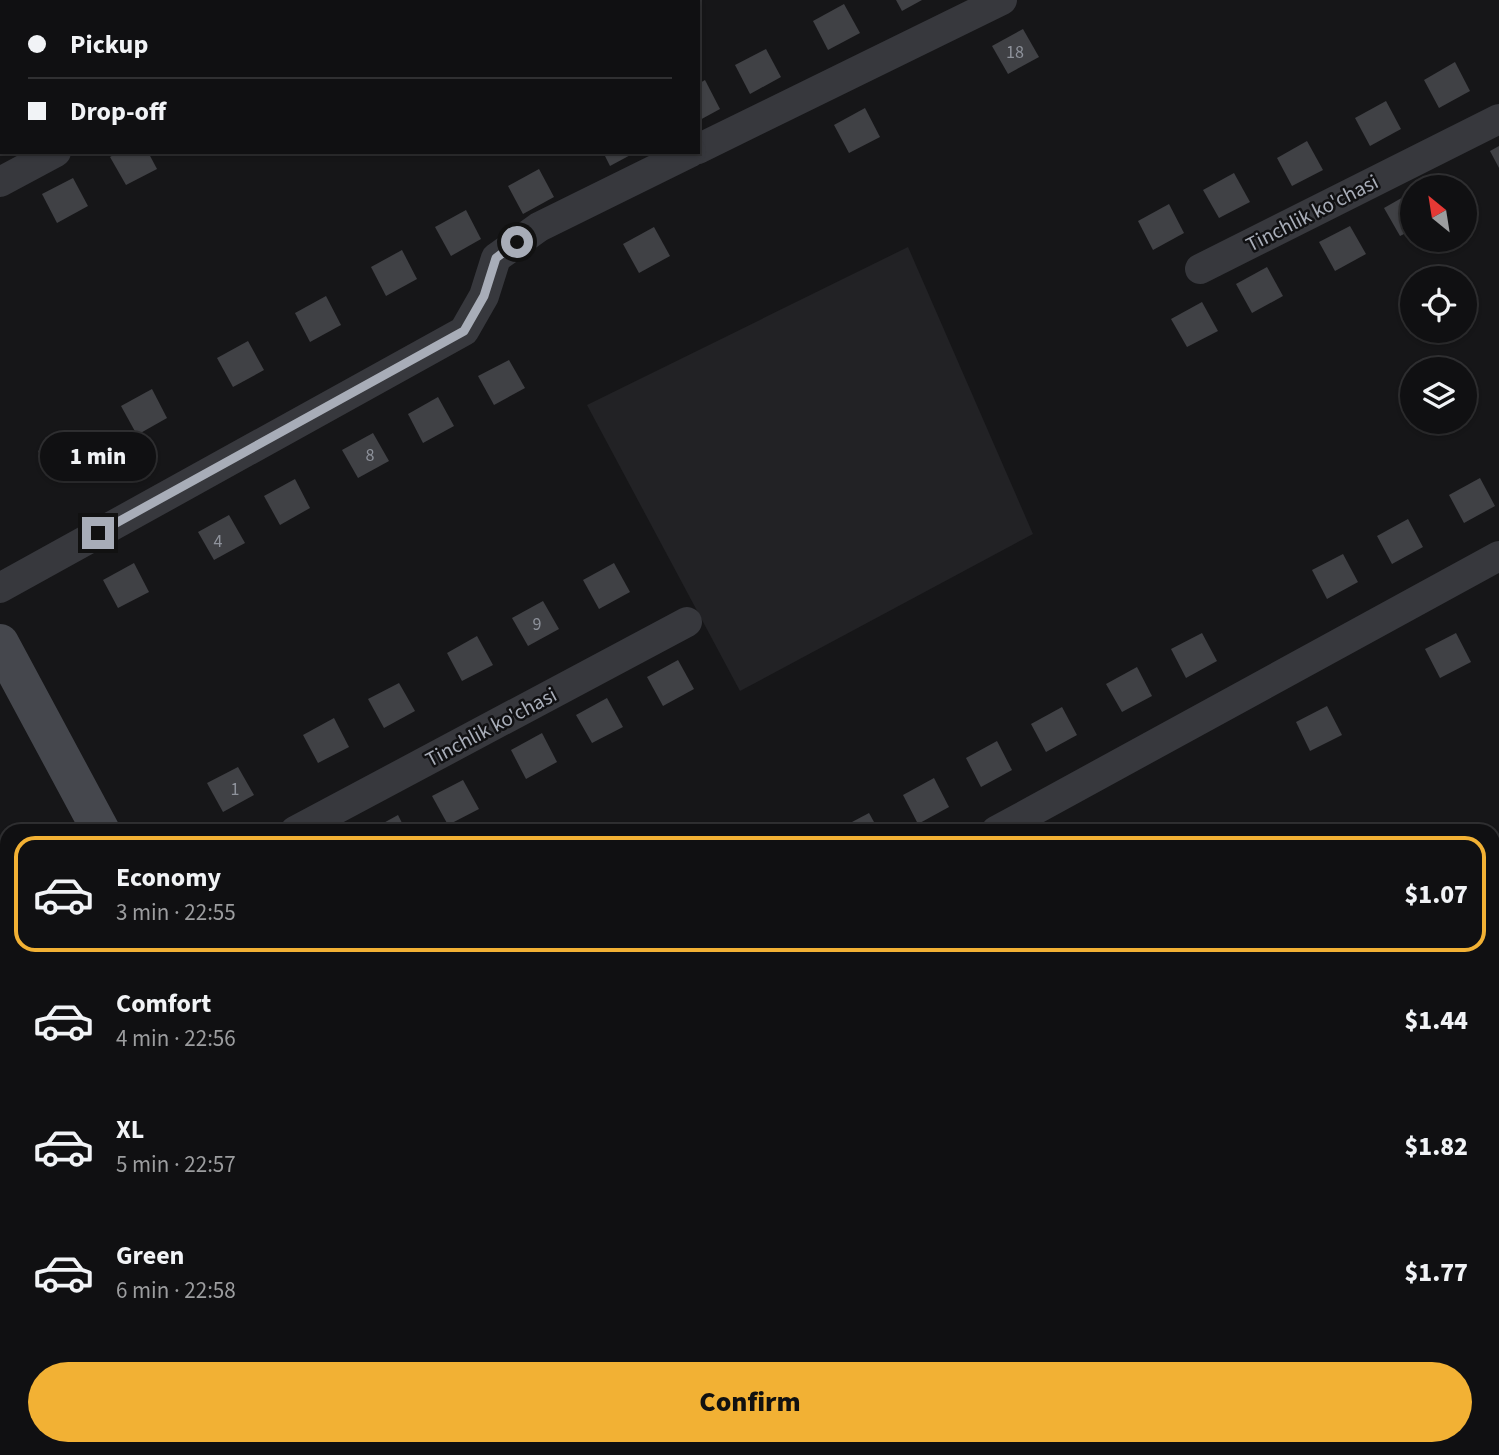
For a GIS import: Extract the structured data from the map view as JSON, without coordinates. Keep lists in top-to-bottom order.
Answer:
{
  "streets": {
    "street": ["Tinchlik ko'chasi"]
  },
  "house_numbers": [
    "18",
    "8",
    "4",
    "9",
    "1"
  ],
  "north": "top left",
  "page": {
    "banner": ["Pickup", "Drop-off"],
    "bubble": "1 min",
    "list": [
      {
        "name": "Economy",
        "note": "3 min · 22:55",
        "value": "$1.07"
      },
      {
        "name": "Comfort",
        "note": "4 min · 22:56",
        "value": "$1.44"
      },
      {
        "name": "XL",
        "note": "5 min · 22:57",
        "value": "$1.82"
      },
      {
        "name": "Green",
        "note": "6 min · 22:58",
        "value": "$1.77"
      }
    ],
    "buttons": "Confirm"
  }
}
